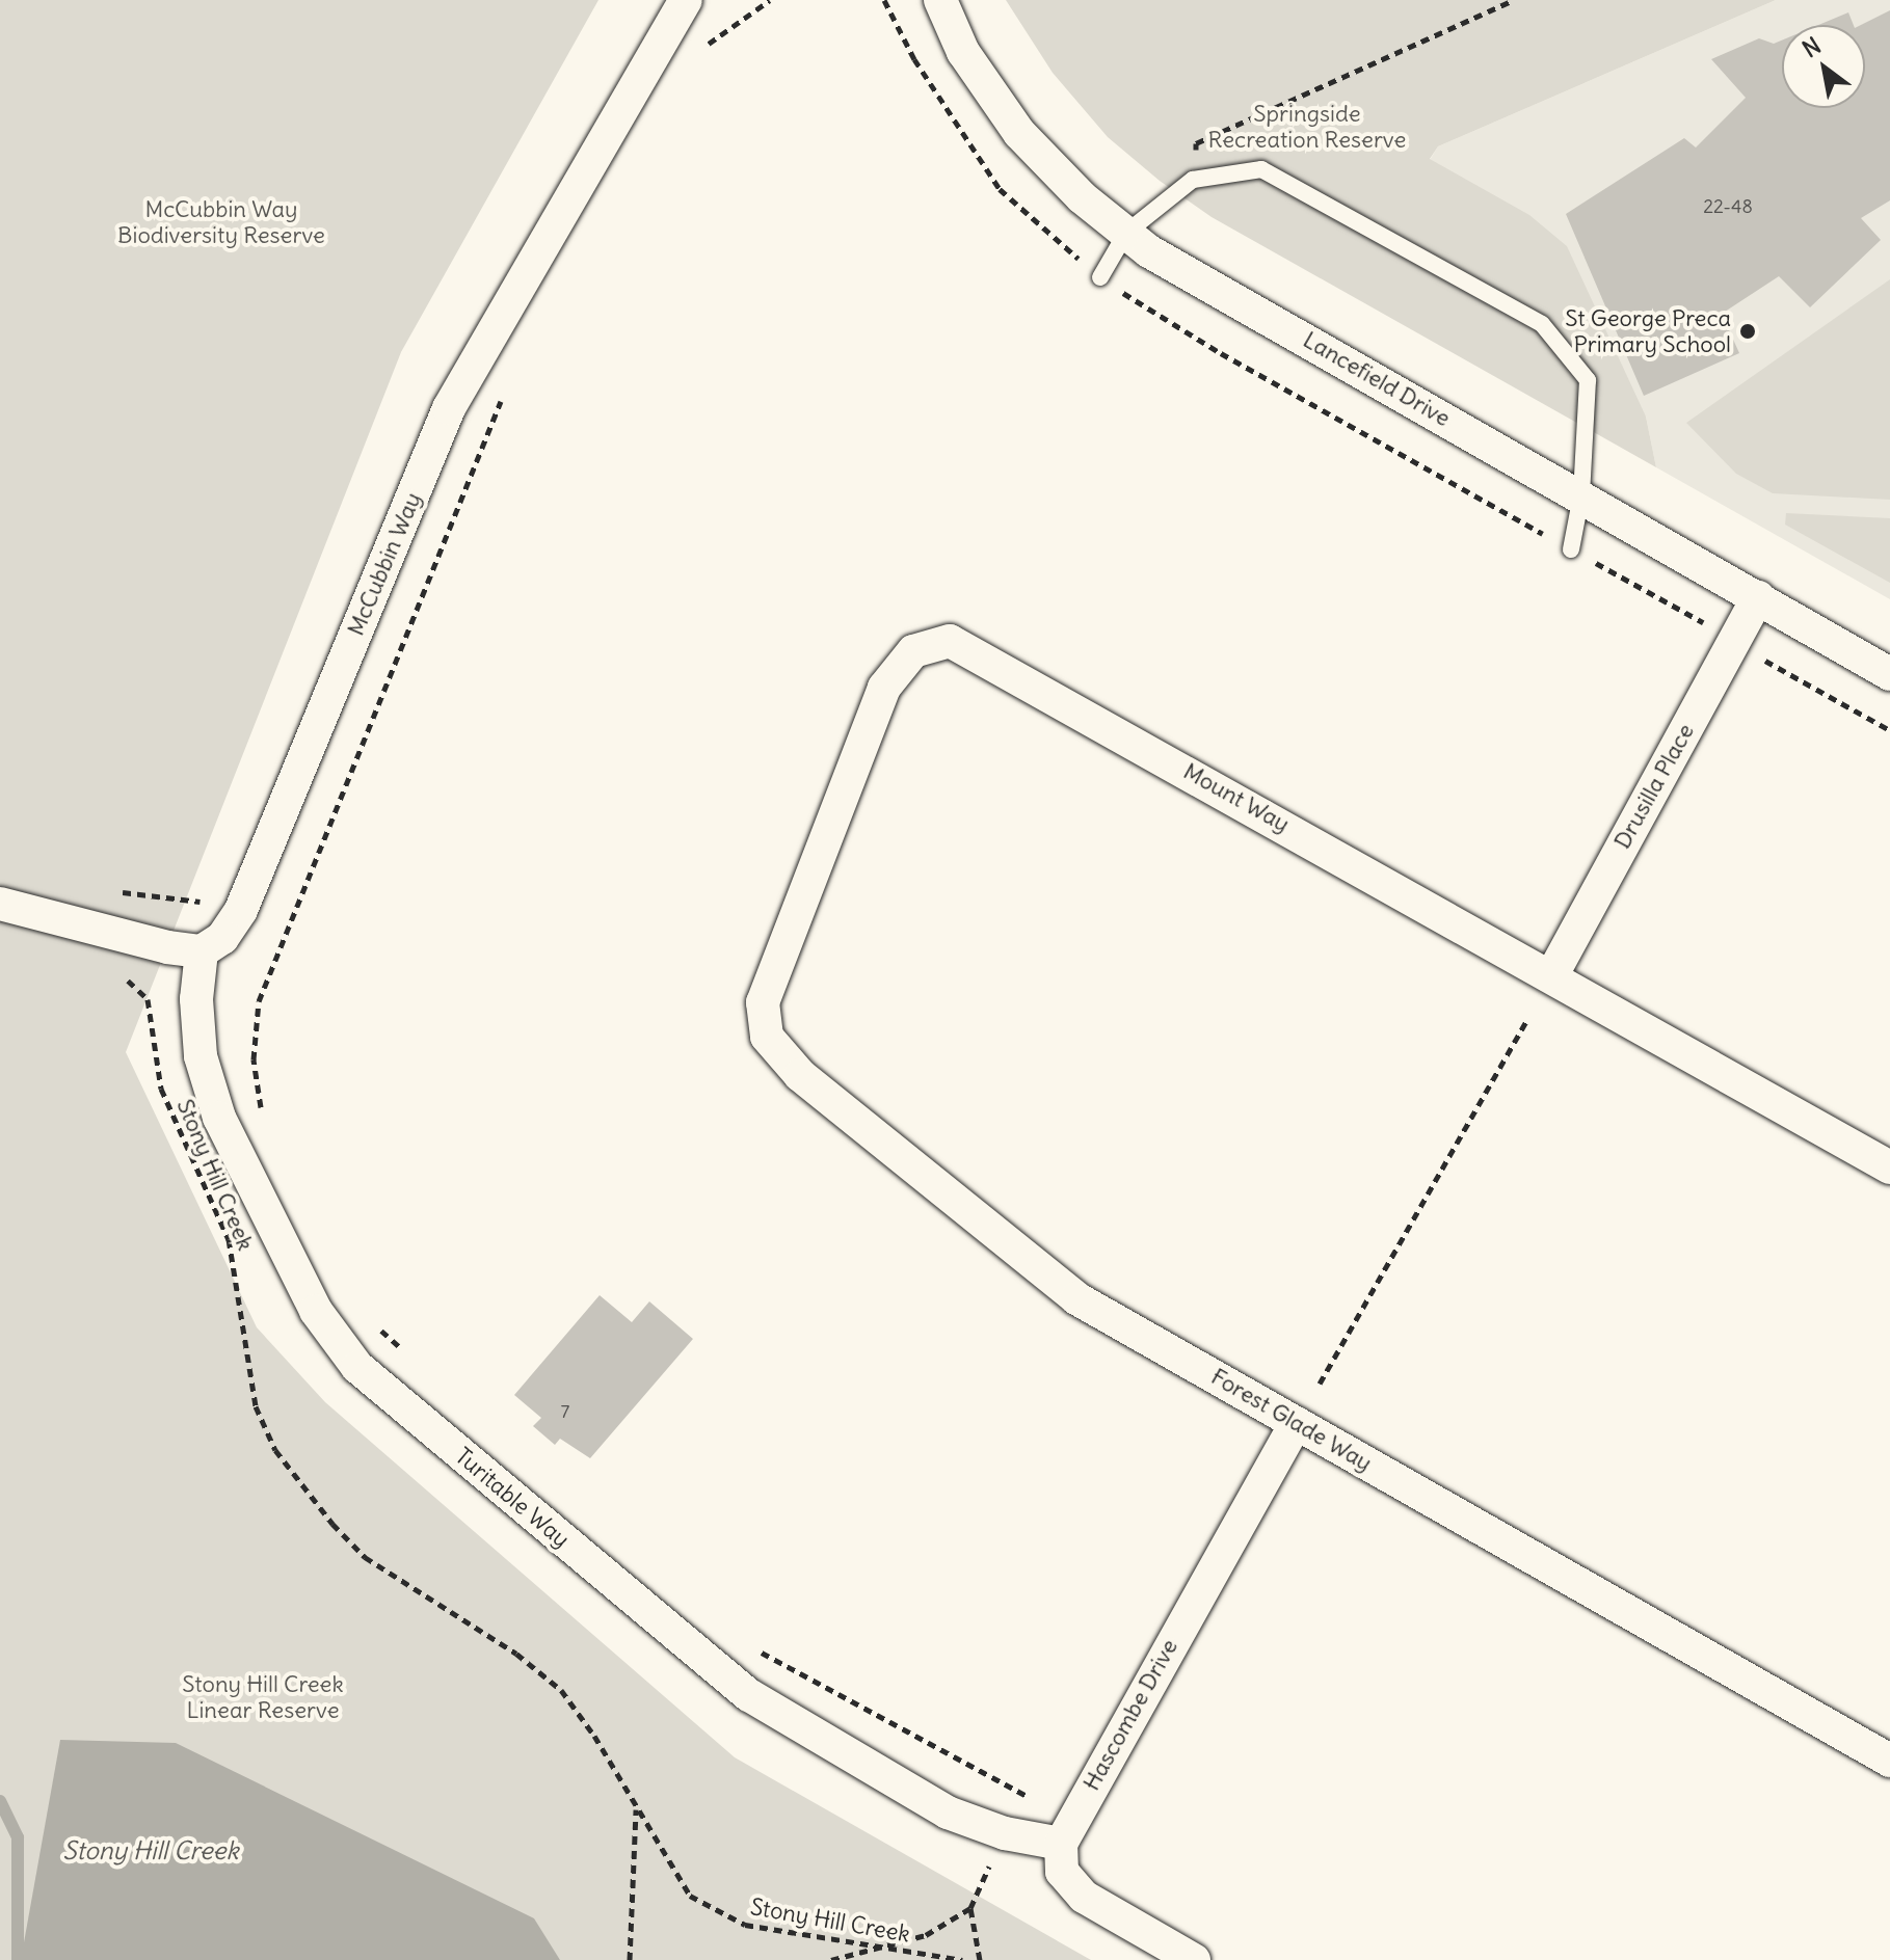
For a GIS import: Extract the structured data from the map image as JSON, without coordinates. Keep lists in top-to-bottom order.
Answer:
{
  "streets": {
    "street": [
      "Lancefield Drive",
      "McCubbin Way",
      "Drusilla Place",
      "Mount Way",
      "Forest Glade Way",
      "Turitable Way",
      "Hascombe Drive"
    ],
    "path": ["Stony Hill Creek"]
  },
  "crossings": [
    ["Lancefield Drive", "Drusilla Place"],
    ["McCubbin Way", "Turitable Way"],
    ["Drusilla Place", "Mount Way"],
    ["Mount Way", "Forest Glade Way"],
    ["Forest Glade Way", "Hascombe Drive"],
    ["Turitable Way", "Hascombe Drive"]
  ],
  "water": ["Stony Hill Creek"],
  "parks": ["Springside Recreation Reserve", "McCubbin Way Biodiversity Reserve", "Stony Hill Creek Linear Reserve"],
  "places": ["St George Preca Primary School"],
  "house_numbers": ["22-48", "7"],
  "north": "top left"
}
